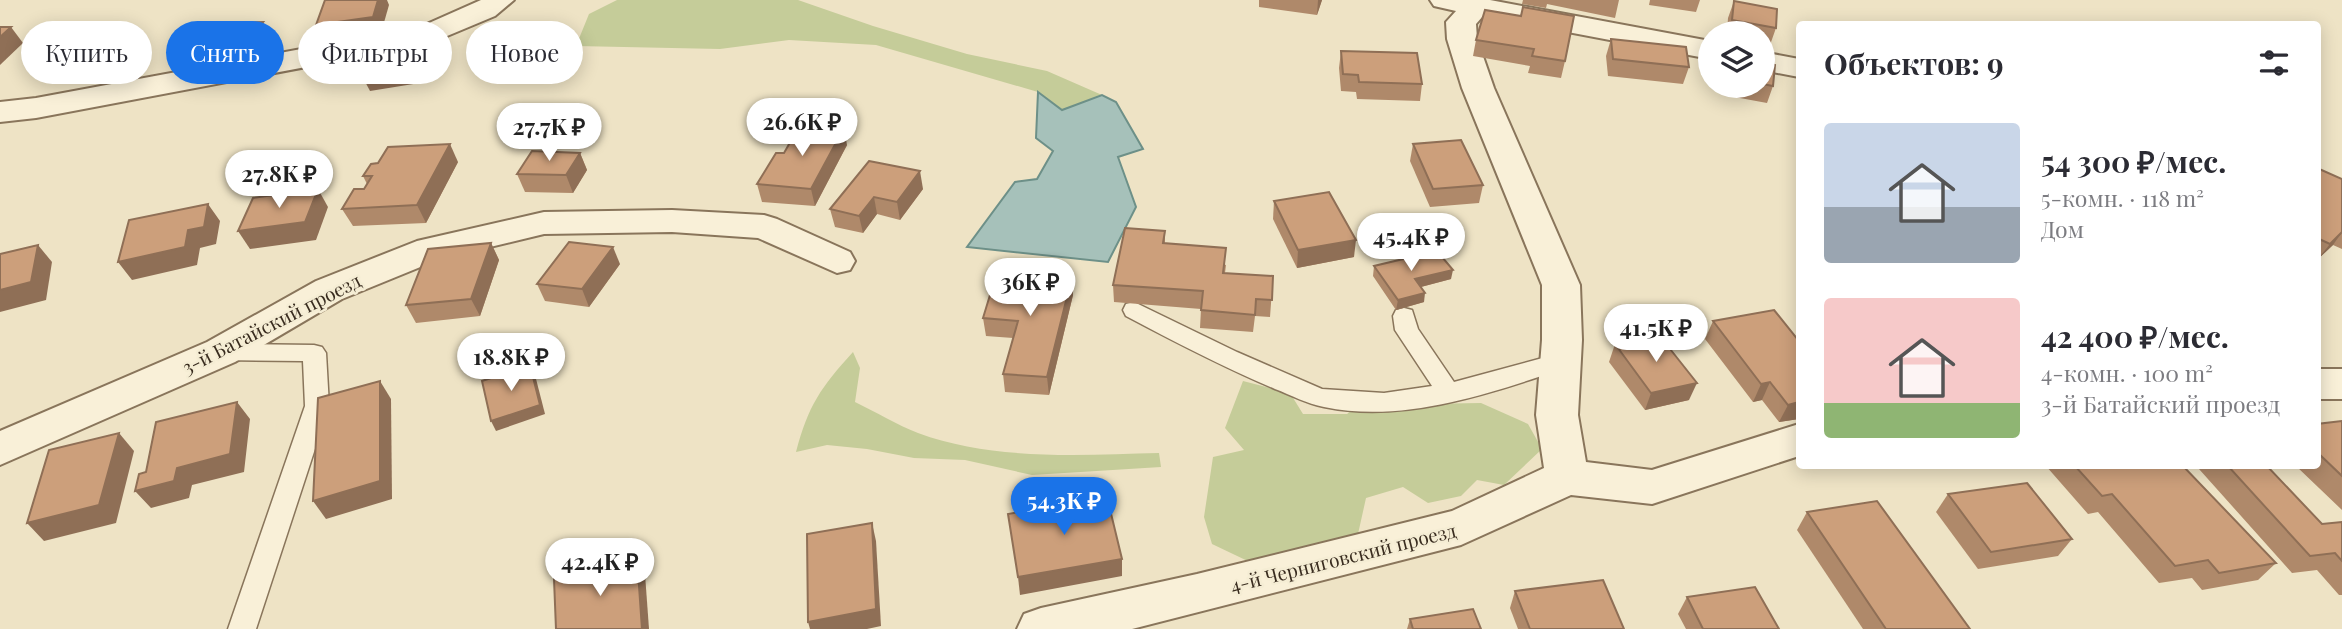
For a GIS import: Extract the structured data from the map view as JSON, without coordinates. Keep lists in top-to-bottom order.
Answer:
{
  "streets": {
    "street": ["3-й Батайский проезд", "4-й Черниговский проезд"]
  },
  "page": {
    "chip": [
      "Купить",
      "Снять",
      "Фильтры",
      "Новое"
    ],
    "heading": "Объектов: 9",
    "price": [
      "26.6K ₽",
      "27.7K ₽",
      "27.8K ₽",
      "45.4K ₽",
      "36K ₽",
      "41.5K ₽",
      "18.8K ₽",
      "54.3K ₽",
      "42.4K ₽"
    ],
    "list": [
      {
        "name": "54 300 ₽/мес.",
        "note": "5-комн. · 118 m² · Дом"
      },
      {
        "name": "42 400 ₽/мес.",
        "note": "4-комн. · 100 m² · 3-й Батайский проезд"
      }
    ]
  }
}
